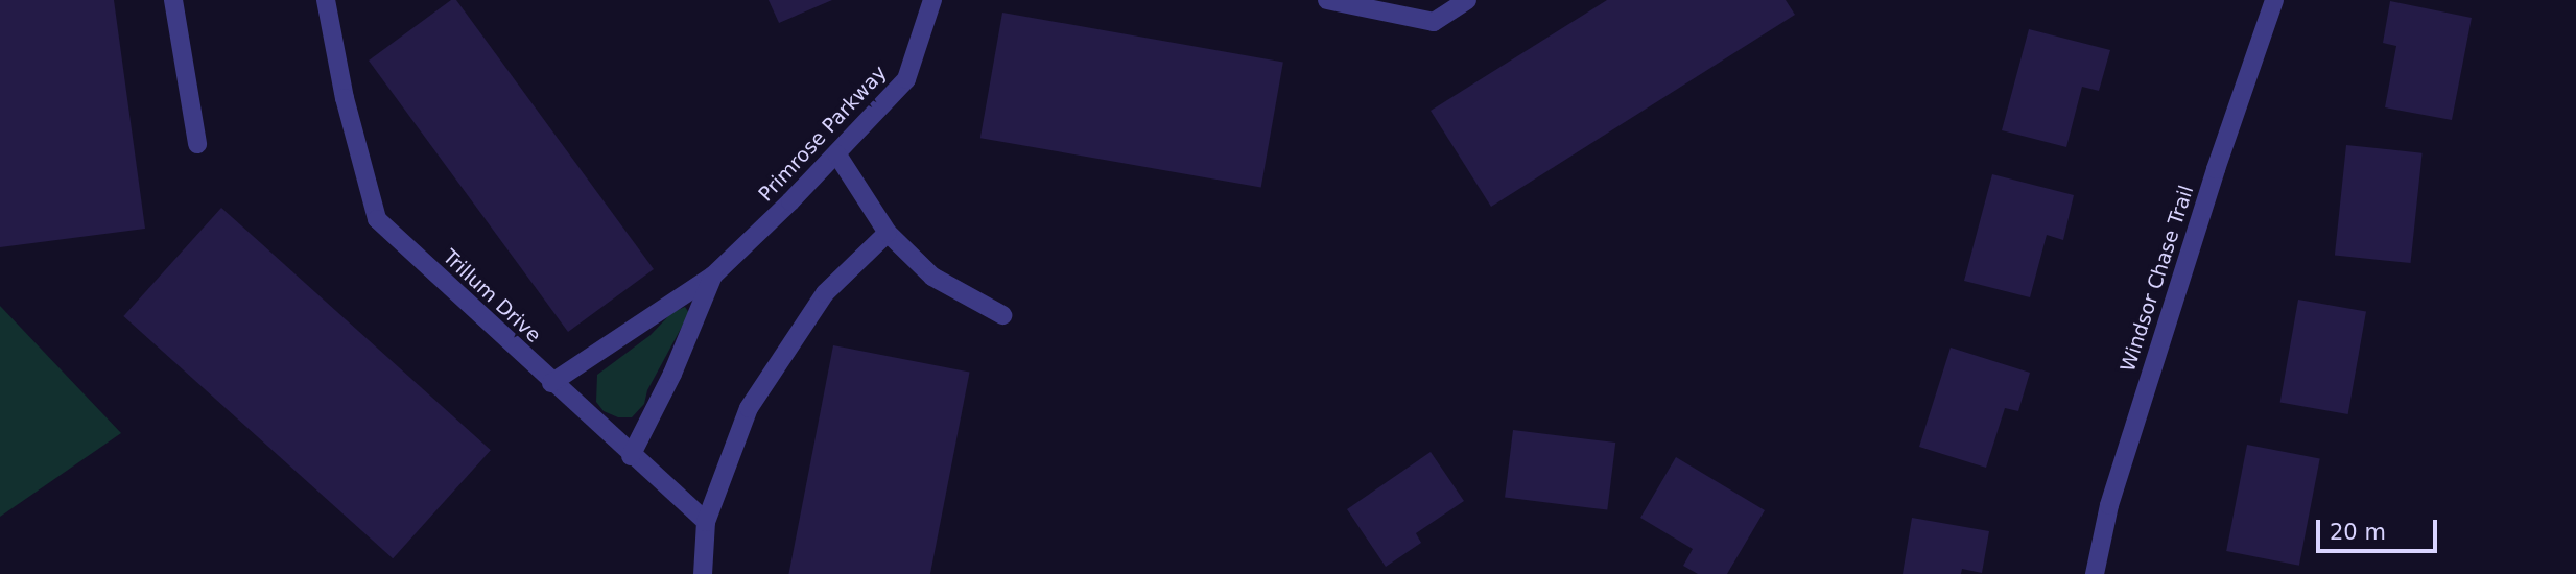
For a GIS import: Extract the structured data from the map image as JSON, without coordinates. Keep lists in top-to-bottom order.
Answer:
{
  "streets": {
    "street": ["Primrose Parkway", "Windsor Chase Trail", "Trillum Drive"]
  },
  "crossings": [
    ["Primrose Parkway", "Trillum Drive"]
  ],
  "scale_bar": "20 m"
}
